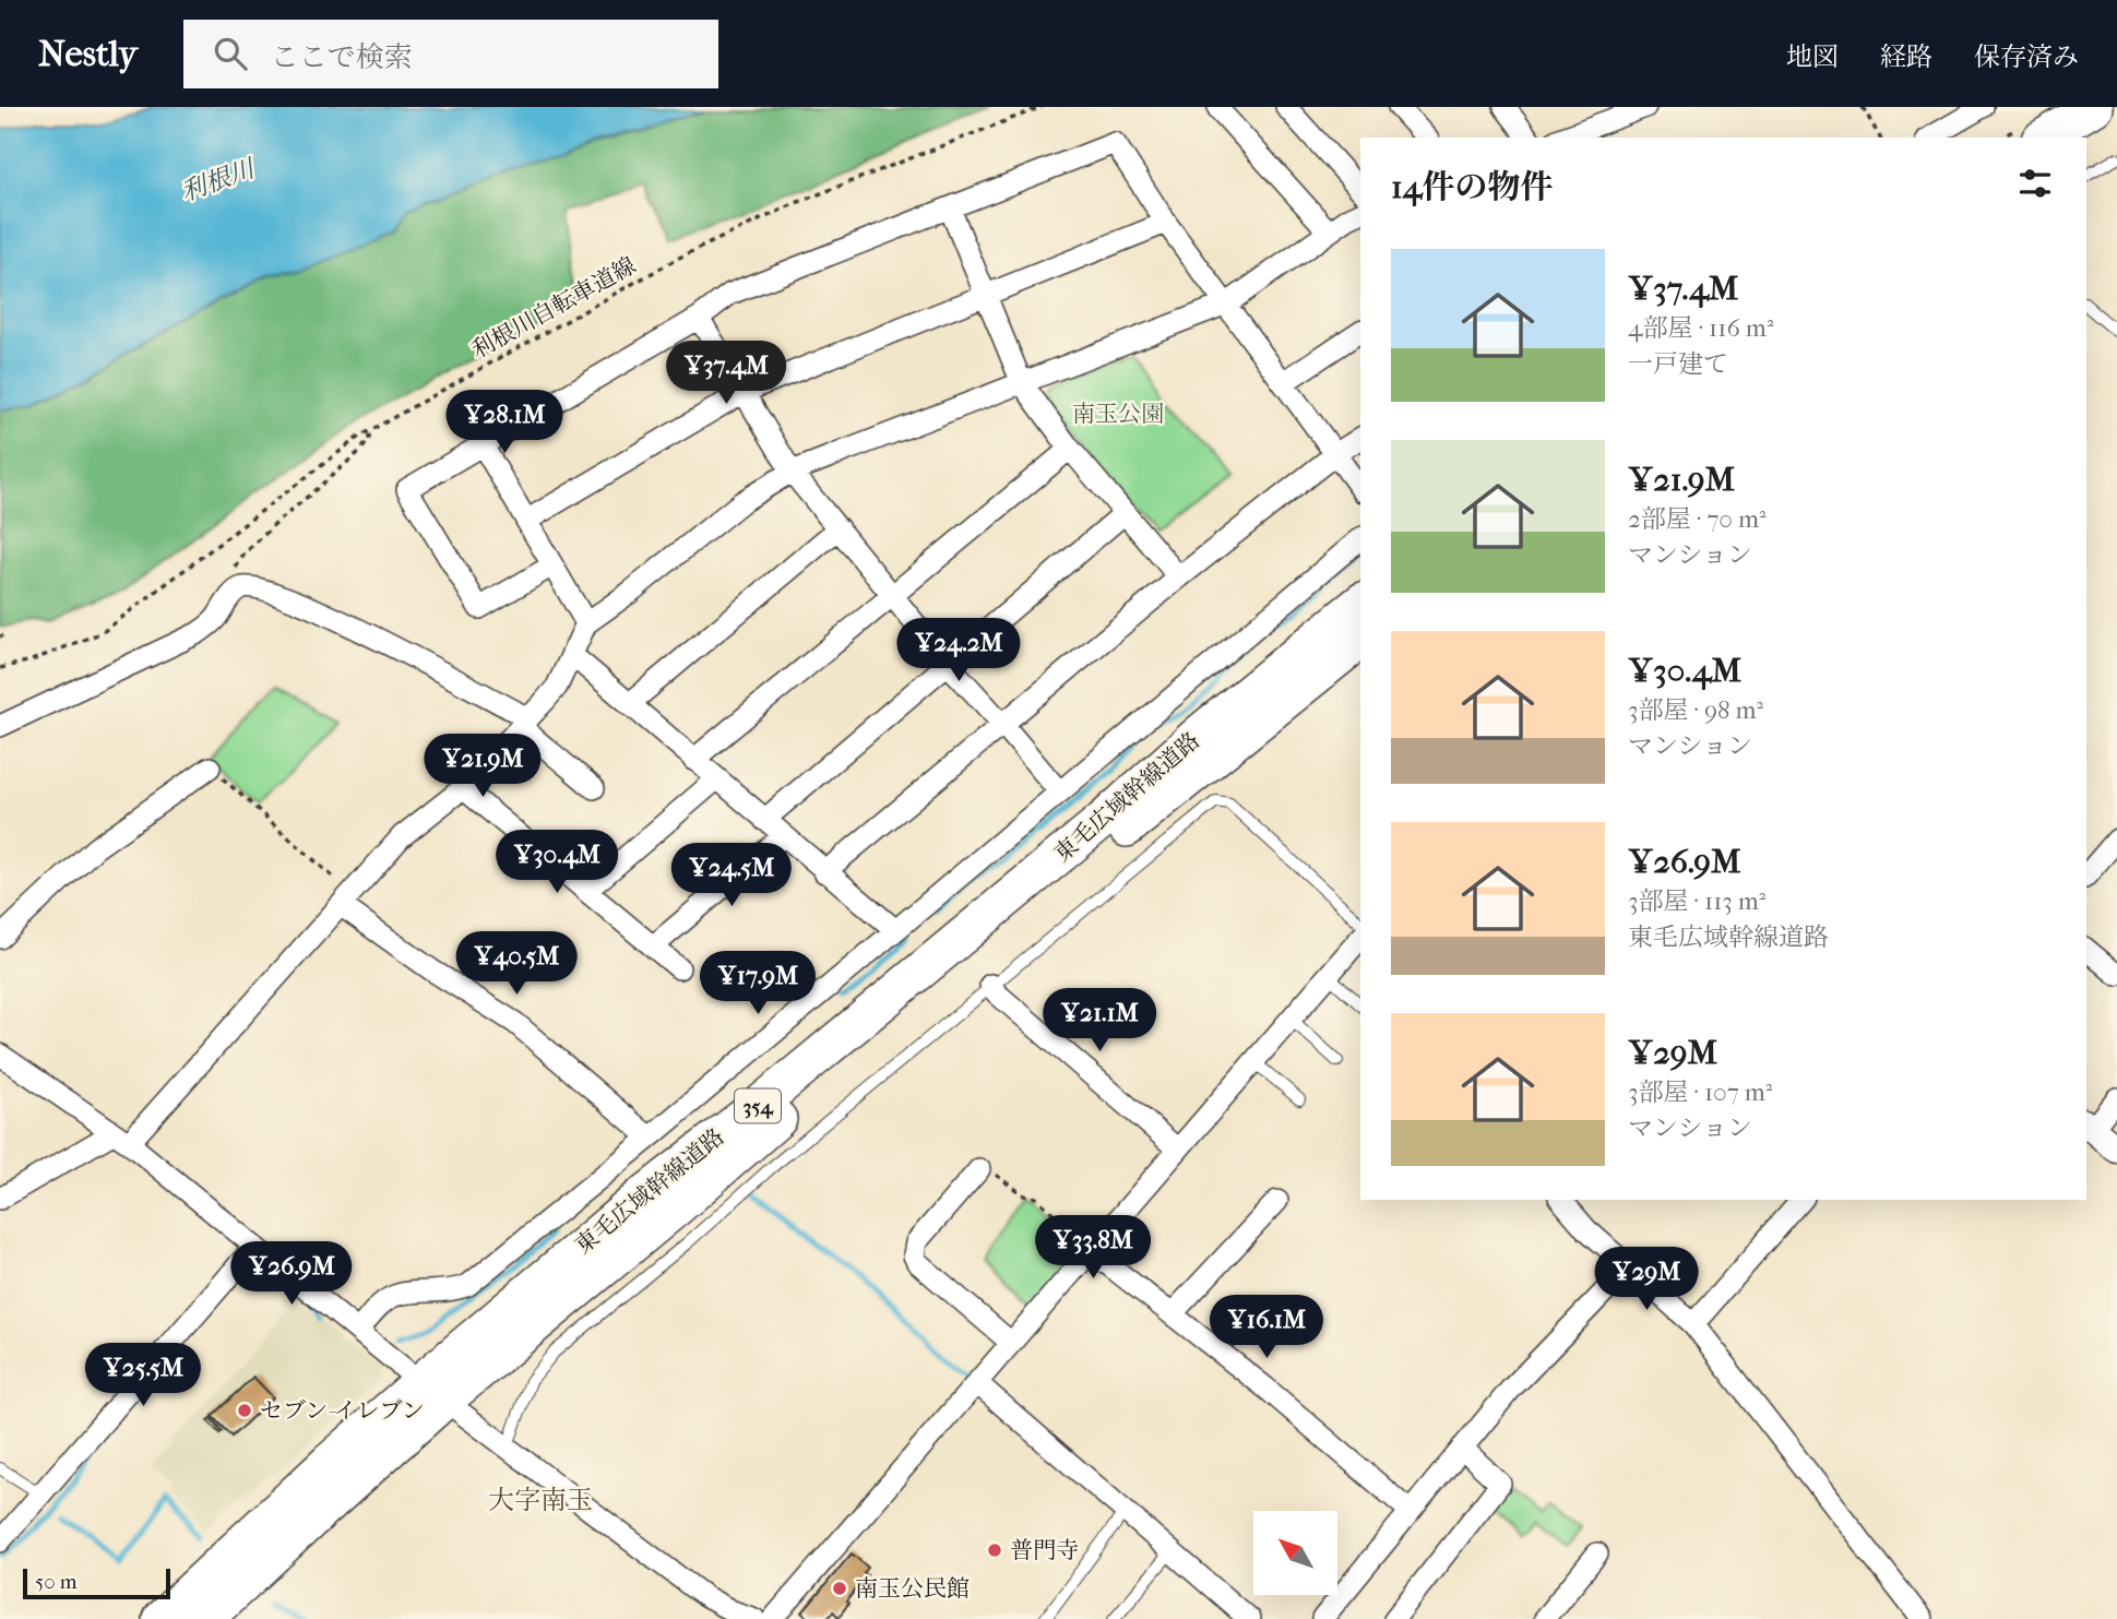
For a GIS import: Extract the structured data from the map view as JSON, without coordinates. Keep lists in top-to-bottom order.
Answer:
{
  "streets": {
    "highway": ["東毛広域幹線道路", "354"],
    "path": ["利根川自転車道線"]
  },
  "districts": ["大字南玉"],
  "water": ["利根川"],
  "parks": ["南玉公園"],
  "places": ["セブン-イレブン", "普門寺", "南玉公民館"],
  "scale_bar": "50 m",
  "north": "top left",
  "page": {
    "header": "Nestly",
    "search": "ここで検索",
    "nav": ["地図", "経路", "保存済み"],
    "heading": "14件の物件",
    "list": [
      {
        "name": "¥37.4M",
        "note": "4部屋 · 116 m² · 一戸建て"
      },
      {
        "name": "¥21.9M",
        "note": "2部屋 · 70 m² · マンション"
      },
      {
        "name": "¥30.4M",
        "note": "3部屋 · 98 m² · マンション"
      },
      {
        "name": "¥26.9M",
        "note": "3部屋 · 113 m² · 東毛広域幹線道路"
      },
      {
        "name": "¥29M",
        "note": "3部屋 · 107 m² · マンション"
      }
    ],
    "price": [
      "¥37.4M",
      "¥28.1M",
      "¥24.2M",
      "¥21.9M",
      "¥30.4M",
      "¥24.5M",
      "¥40.5M",
      "¥17.9M",
      "¥21.1M",
      "¥33.8M",
      "¥26.9M",
      "¥29M",
      "¥16.1M",
      "¥25.5M"
    ],
    "scale": "50 m"
  }
}
